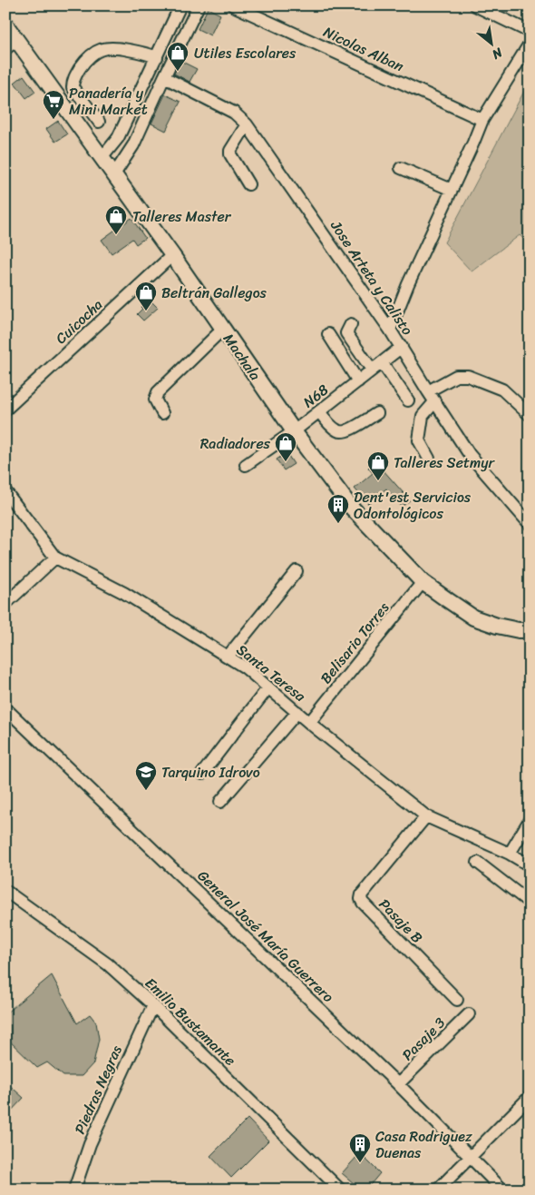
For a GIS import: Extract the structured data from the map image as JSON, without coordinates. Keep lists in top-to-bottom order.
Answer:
{
  "streets": {
    "main road": ["Machala"],
    "street": [
      "Nicolas Alban",
      "Jose Arteta y Calisto",
      "Cuicocha",
      "N68",
      "Belisario Torres",
      "Santa Teresa",
      "Pasaje B",
      "General José María Guerrero",
      "Emilio Bustamante",
      "Pasaje 3",
      "Piedras Negras"
    ]
  },
  "crossings": [
    ["Jose Arteta y Calisto", "N68"],
    ["Cuicocha", "Machala"],
    ["Machala", "N68"],
    ["Machala", "Belisario Torres"],
    ["Belisario Torres", "Santa Teresa"],
    ["Santa Teresa", "Pasaje B"],
    ["General José María Guerrero", "Pasaje 3"],
    ["Emilio Bustamante", "Piedras Negras"]
  ],
  "places": {
    "shop": [
      "Utiles Escolares",
      "Talleres Master",
      "Beltrán Gallegos",
      "Radiadores",
      "Talleres Setmyr"
    ],
    "supermarket": ["Panadería y Mini Market"],
    "building": ["Dent'est Servicios Odontológicos", "Casa Rodriguez Duenas"],
    "school or university": ["Tarquino Idrovo"]
  },
  "north": "bottom right"
}
